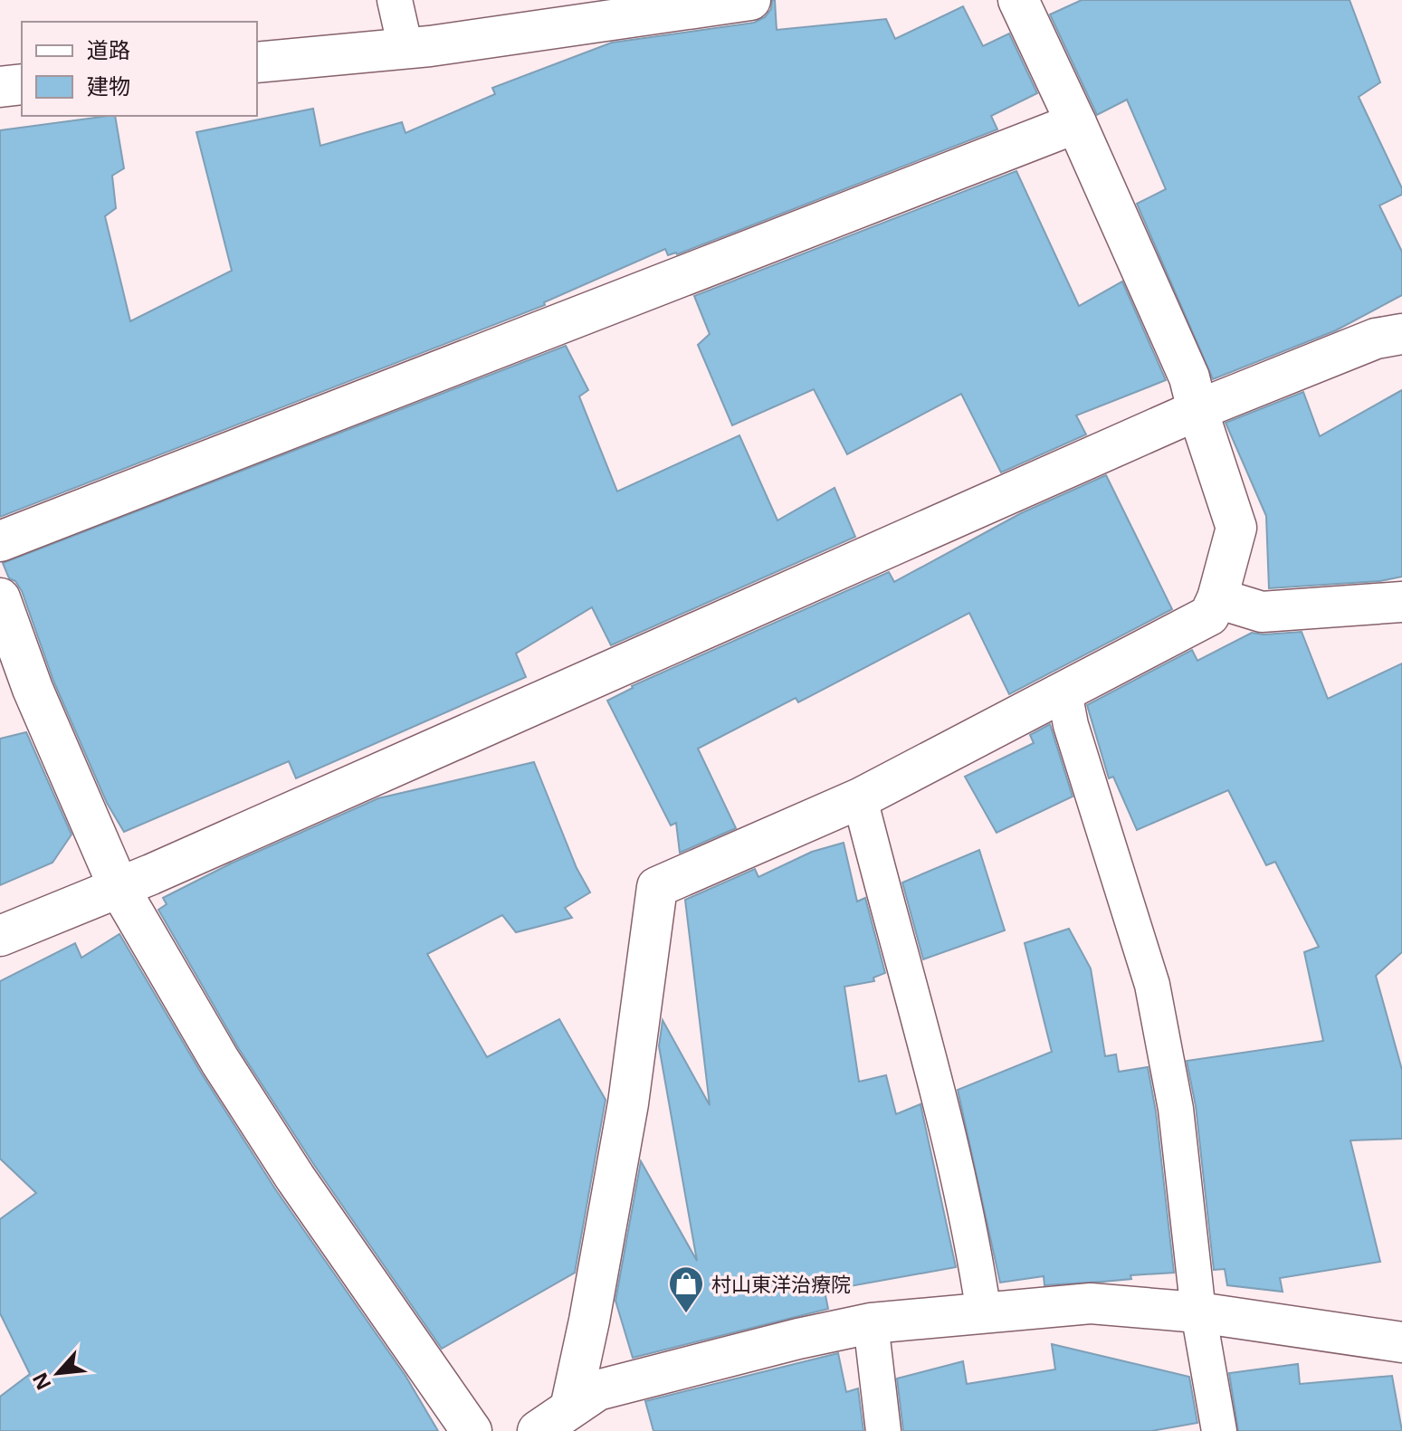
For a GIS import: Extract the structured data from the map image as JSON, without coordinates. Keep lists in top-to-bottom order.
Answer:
{
  "places": {
    "shop": ["村山東洋治療院"]
  },
  "legend": ["道路", "建物"],
  "north": "bottom left"
}
